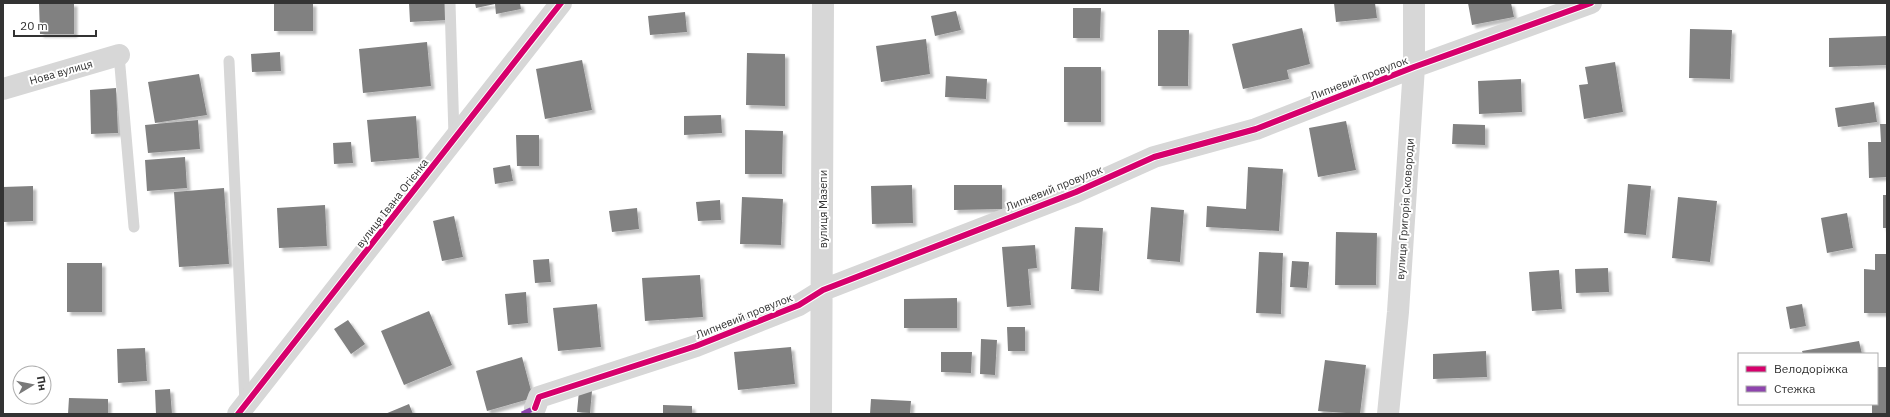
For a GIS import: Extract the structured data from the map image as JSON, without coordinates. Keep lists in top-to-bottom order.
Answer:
{
  "streets": {
    "street": [
      "Нова вулиця",
      "Липневий провулок",
      "вулиця Івана Огієнка",
      "вулиця Мазепи",
      "вулиця Григорія Сковороди"
    ]
  },
  "crossings": [
    ["Липневий провулок", "вулиця Мазепи"],
    ["Липневий провулок", "вулиця Григорія Сковороди"]
  ],
  "legend": ["Велодоріжка", "Стежка"],
  "scale_bar": "20 m",
  "north": "right"
}
